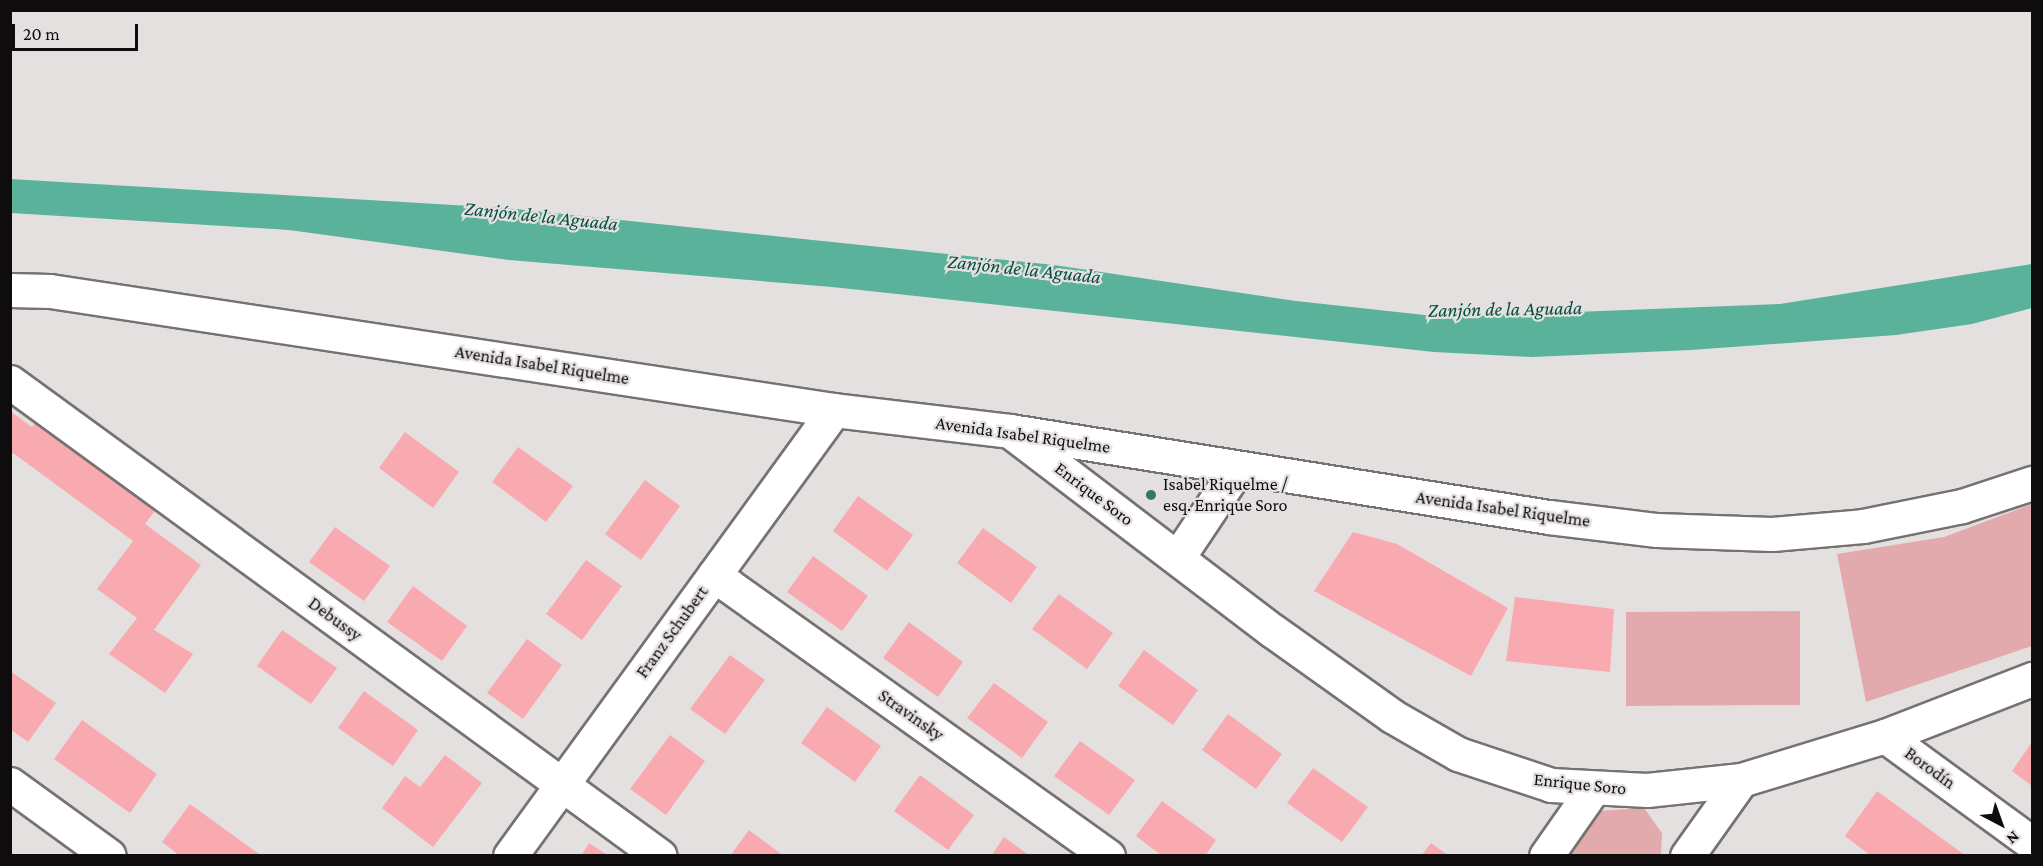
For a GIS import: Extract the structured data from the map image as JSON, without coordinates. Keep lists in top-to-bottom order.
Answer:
{
  "streets": {
    "street": [
      "Avenida Isabel Riquelme",
      "Enrique Soro",
      "Debussy",
      "Franz Schubert",
      "Stravinsky",
      "Borodín"
    ]
  },
  "crossings": [
    ["Avenida Isabel Riquelme", "Enrique Soro"],
    ["Avenida Isabel Riquelme", "Franz Schubert"],
    ["Enrique Soro", "Borodín"],
    ["Debussy", "Franz Schubert"],
    ["Franz Schubert", "Stravinsky"]
  ],
  "water": ["Zanjón de la Aguada"],
  "places": ["Isabel Riquelme / esq. Enrique Soro"],
  "scale_bar": "20 m",
  "north": "bottom right"
}
